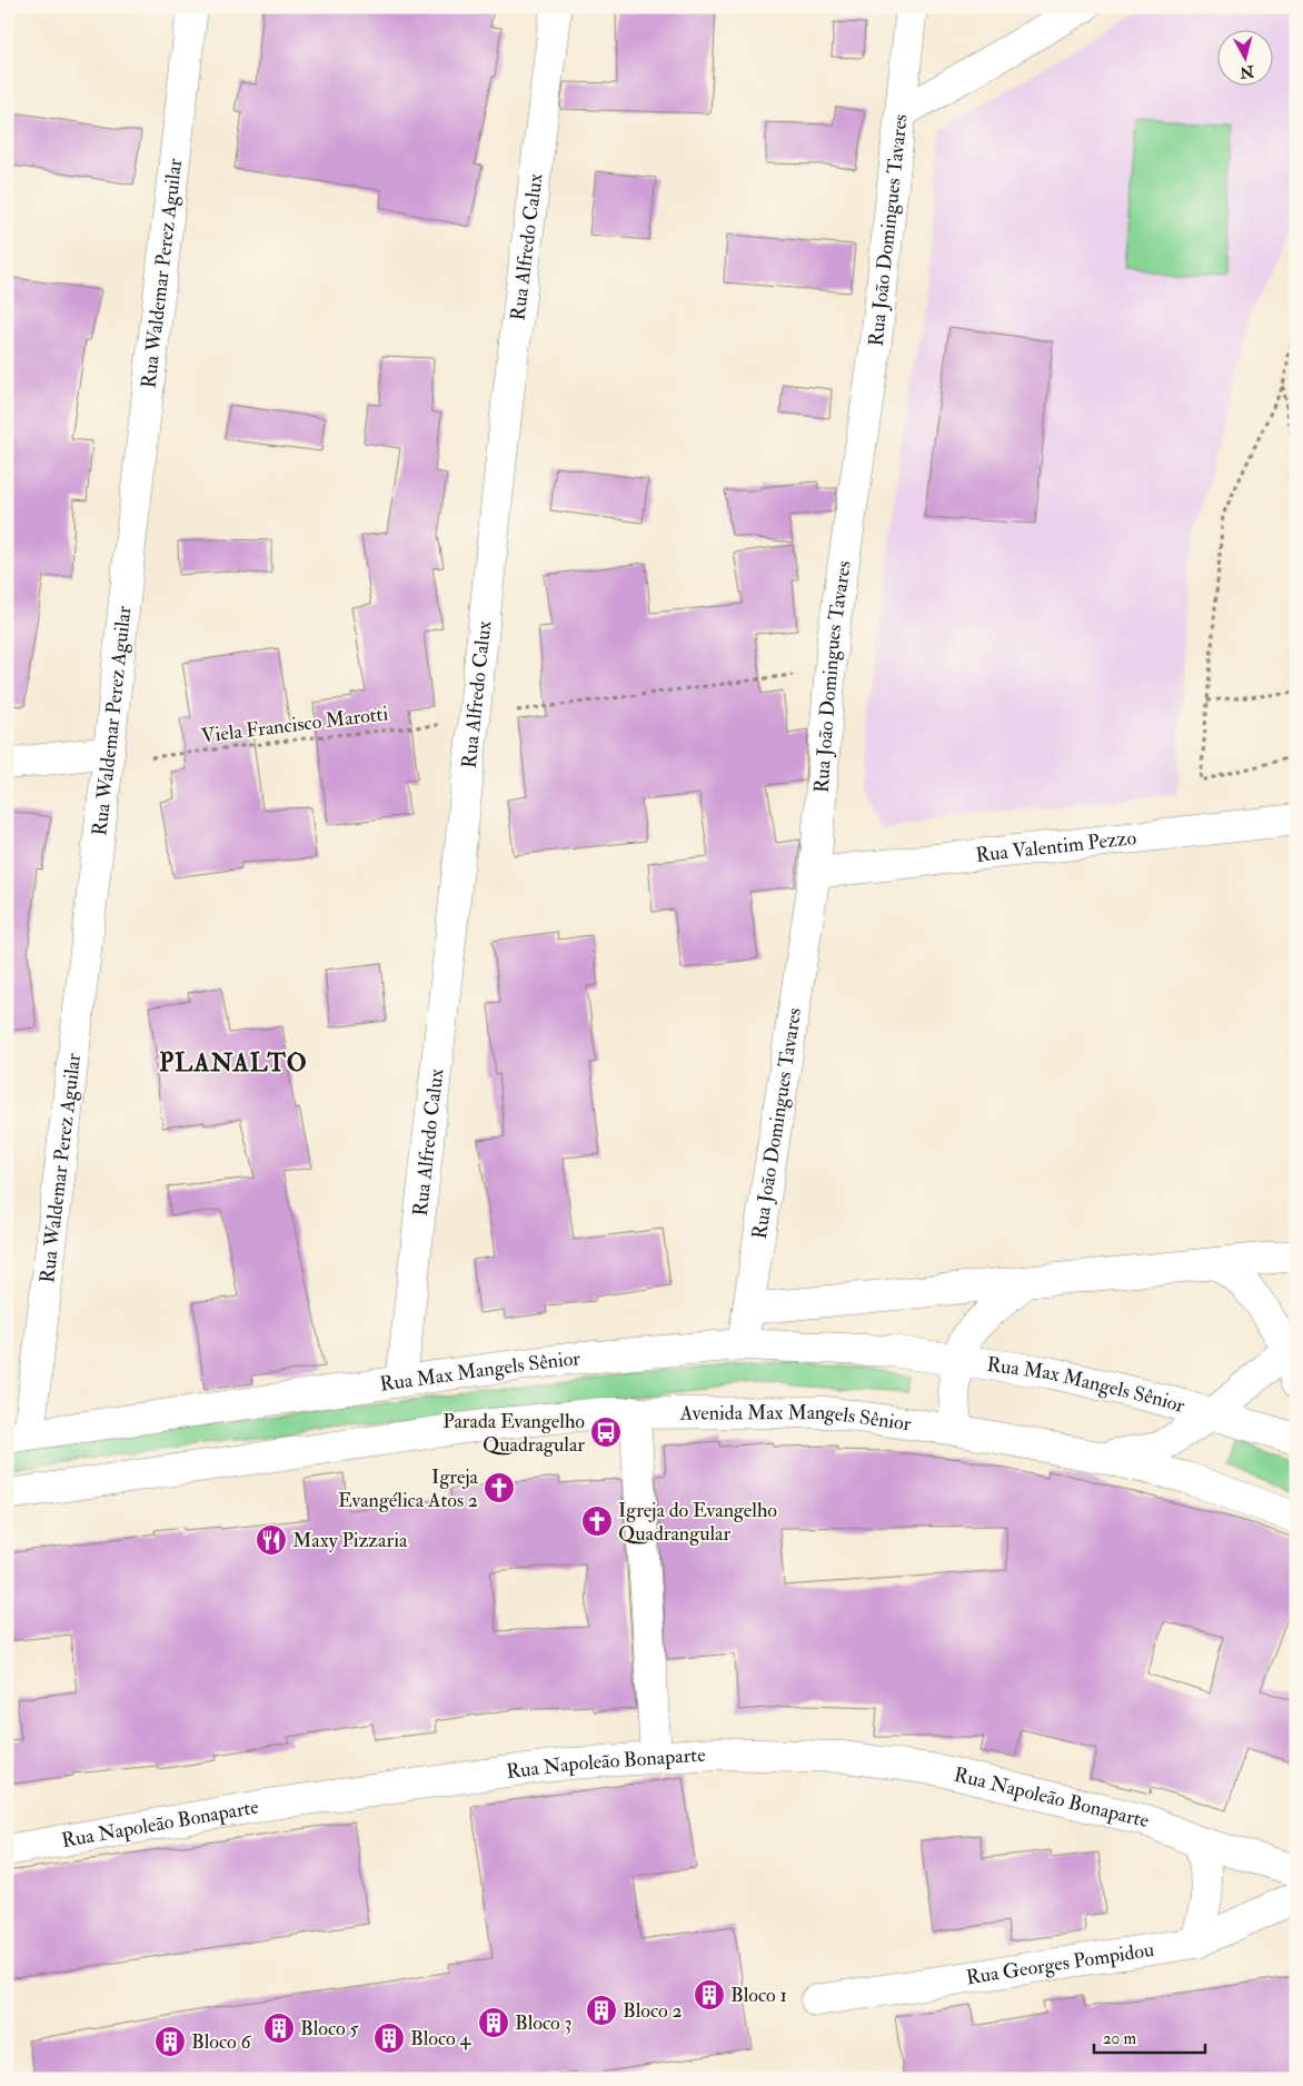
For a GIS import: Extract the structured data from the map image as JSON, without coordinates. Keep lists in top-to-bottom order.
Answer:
{
  "streets": {
    "street": [
      "Rua João Domingues Tavares",
      "Rua Alfredo Calux",
      "Rua Waldemar Perez Aguilar",
      "Rua Valentim Pezzo",
      "Rua Max Mangels Sênior",
      "Avenida Max Mangels Sênior",
      "Rua Napoleão Bonaparte",
      "Rua Georges Pompidou"
    ],
    "path": ["Viela Francisco Marotti"]
  },
  "crossings": [
    ["Rua João Domingues Tavares", "Rua Valentim Pezzo"],
    ["Rua João Domingues Tavares", "Rua Max Mangels Sênior"],
    ["Rua Alfredo Calux", "Rua Max Mangels Sênior"],
    ["Rua Waldemar Perez Aguilar", "Rua Max Mangels Sênior"],
    ["Rua Max Mangels Sênior", "Avenida Max Mangels Sênior"]
  ],
  "districts": ["PLANALTO"],
  "places": {
    "bus stop": ["Parada Evangelho Quadragular"],
    "church": ["Igreja Evangélica Atos 2", "Igreja do Evangelho Quadrangular"],
    "restaurant": ["Maxy Pizzaria"],
    "building": [
      "Bloco 1",
      "Bloco 2",
      "Bloco 3",
      "Bloco 5",
      "Bloco 4",
      "Bloco 6"
    ]
  },
  "scale_bar": "20 m",
  "north": "bottom"
}
